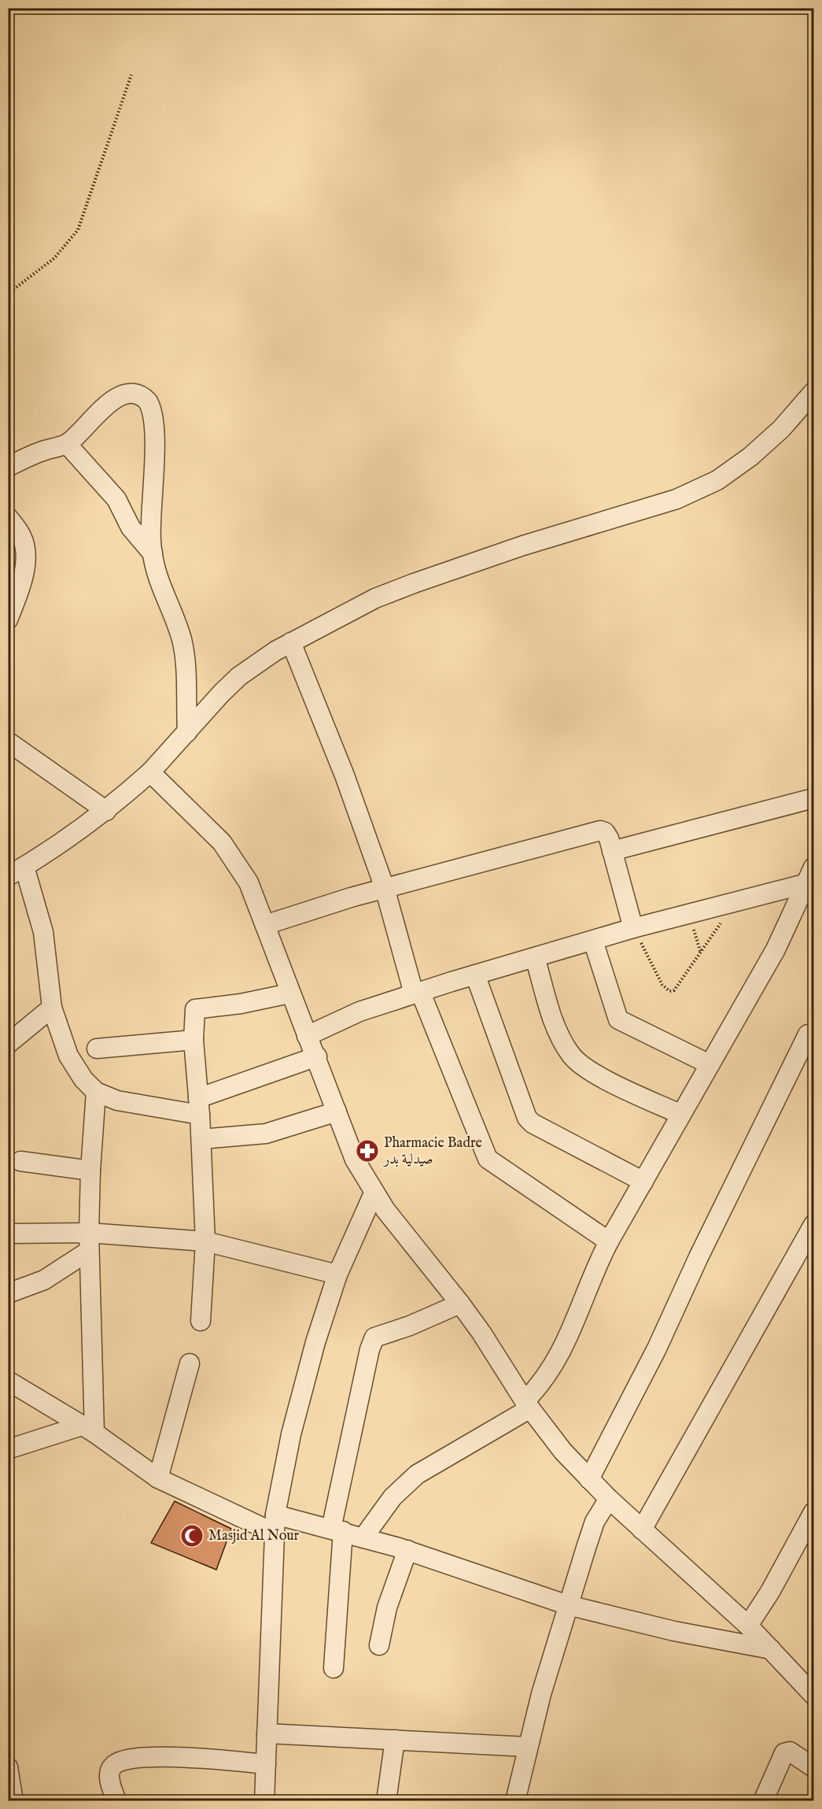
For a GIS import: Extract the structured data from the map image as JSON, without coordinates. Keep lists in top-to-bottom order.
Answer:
{
  "places": {
    "pharmacy": ["Pharmacie Badre صيدلية بدر"],
    "mosque": ["Masjid Al Nour"]
  }
}
